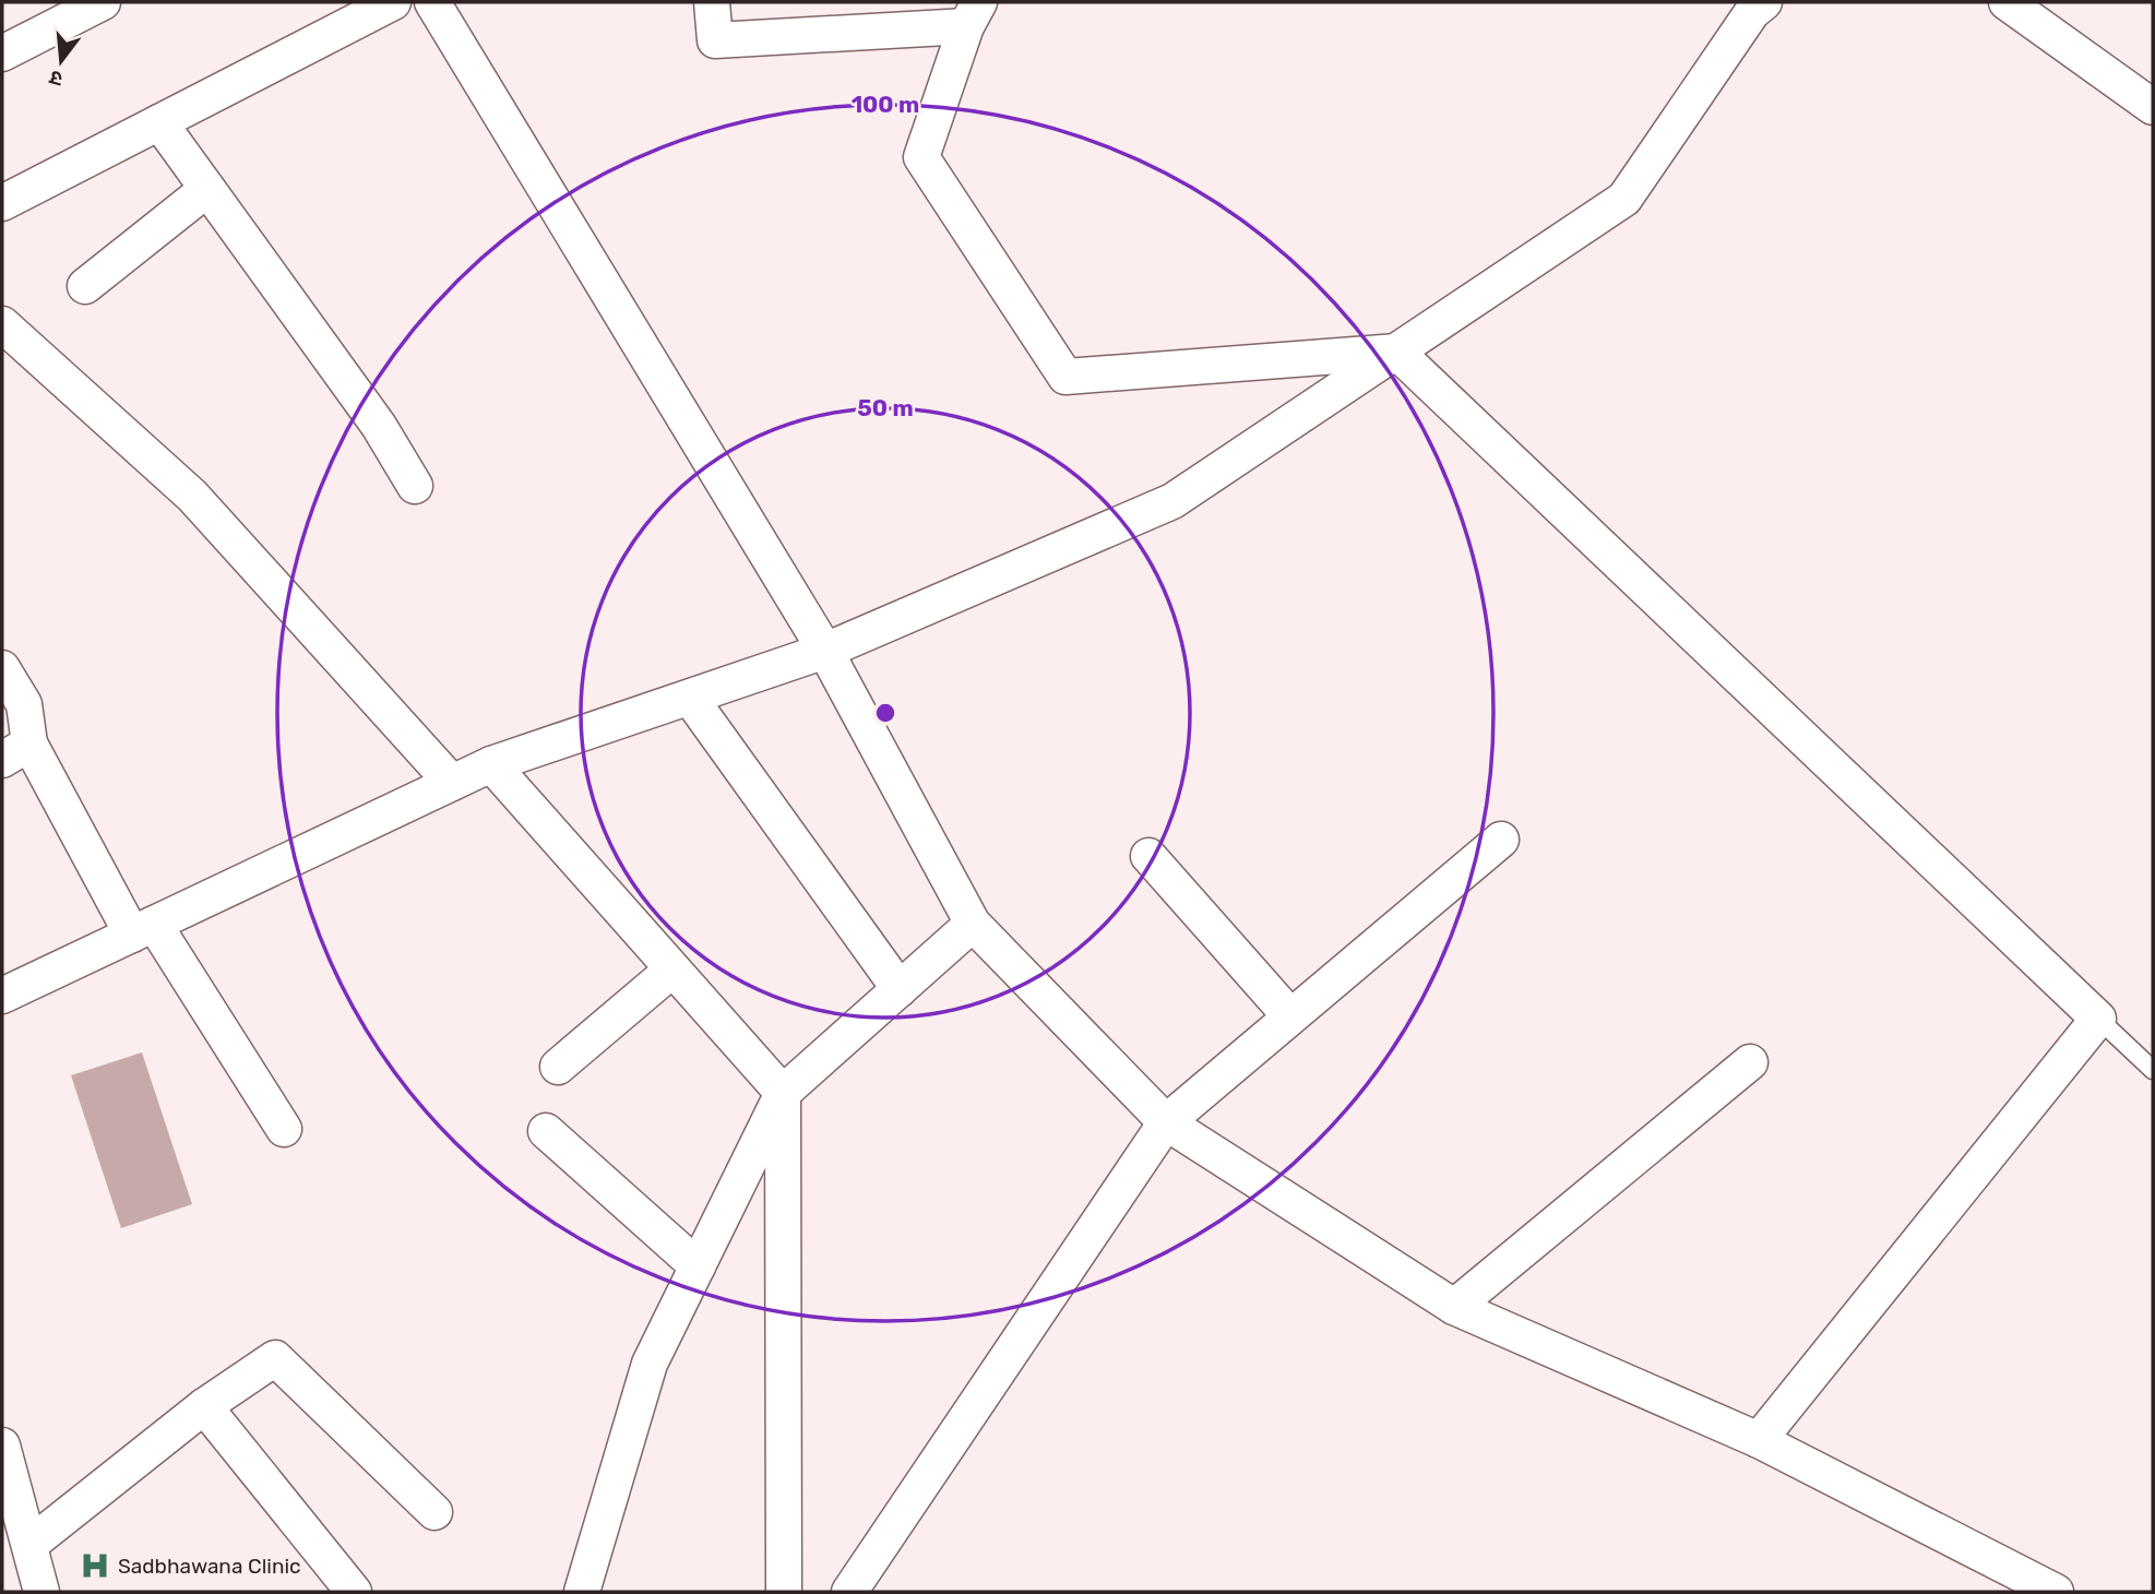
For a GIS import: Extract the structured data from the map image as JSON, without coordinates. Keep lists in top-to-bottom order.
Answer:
{
  "places": {
    "hospital": ["Sadbhawana Clinic"]
  },
  "north": "bottom",
  "rings": ["100 m", "50 m"]
}
